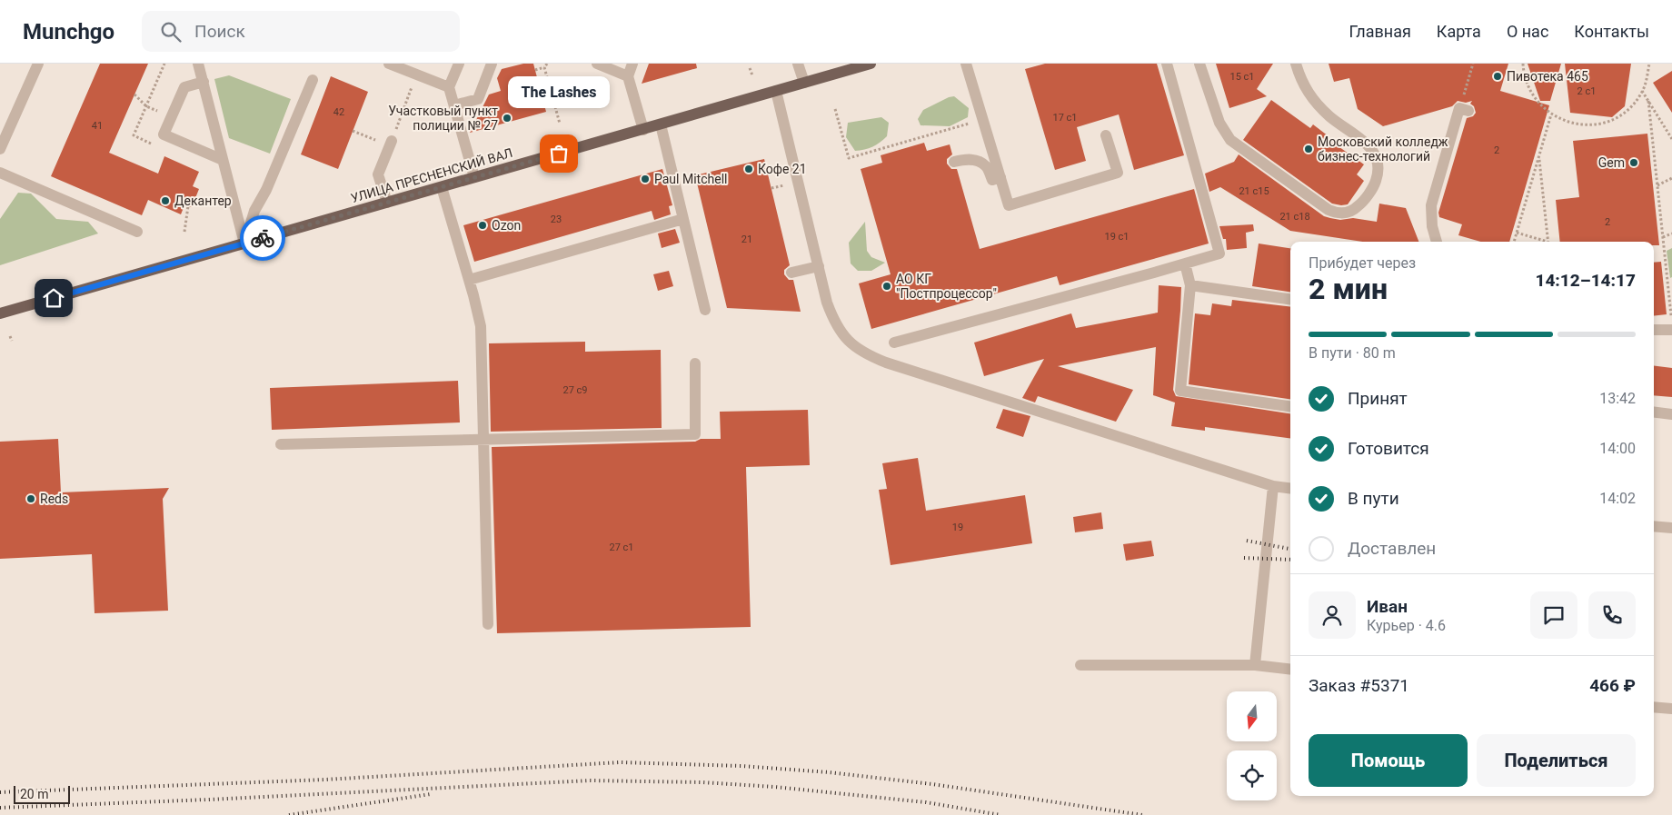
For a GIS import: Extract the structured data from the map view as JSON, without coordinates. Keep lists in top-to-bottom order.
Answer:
{
  "streets": {
    "main road": ["УЛИЦА ПРЕСНЕНСКИЙ ВАЛ"]
  },
  "places": [
    "Пивотека 465",
    "Участковый пункт полиции № 27",
    "Московский колледж бизнес-технологий",
    "The Lashes",
    "Gem",
    "Кофе 21",
    "Paul Mitchell",
    "Декантер",
    "Ozon",
    "АО КГ \"Постпроцессор\"",
    "Reds"
  ],
  "house_numbers": [
    "15 с1",
    "2 c1",
    "42",
    "17 с1",
    "41",
    "2",
    "21 с15",
    "21 с18",
    "23",
    "2",
    "19 с1",
    "21",
    "27 с9",
    "19",
    "27 с1"
  ],
  "scale_bar": "20 m",
  "north": "bottom",
  "page": {
    "header": "Munchgo",
    "search": "Поиск",
    "nav": [
      "Главная",
      "Карта",
      "О нас",
      "Контакты"
    ],
    "bubble": "The Lashes",
    "heading": ["2 мин", "Прибудет через", "14:12–14:17"],
    "panel": [
      "Иван",
      "Курьер · 4.6",
      "Заказ #5371",
      "466 ₽"
    ],
    "bar": "В пути · 80 m",
    "list": [
      ["Принят", "13:42"],
      ["Готовится", "14:00"],
      ["В пути", "14:02"],
      "Доставлен"
    ],
    "buttons": ["Помощь", "Поделиться"],
    "scale": "20 m"
  }
}
